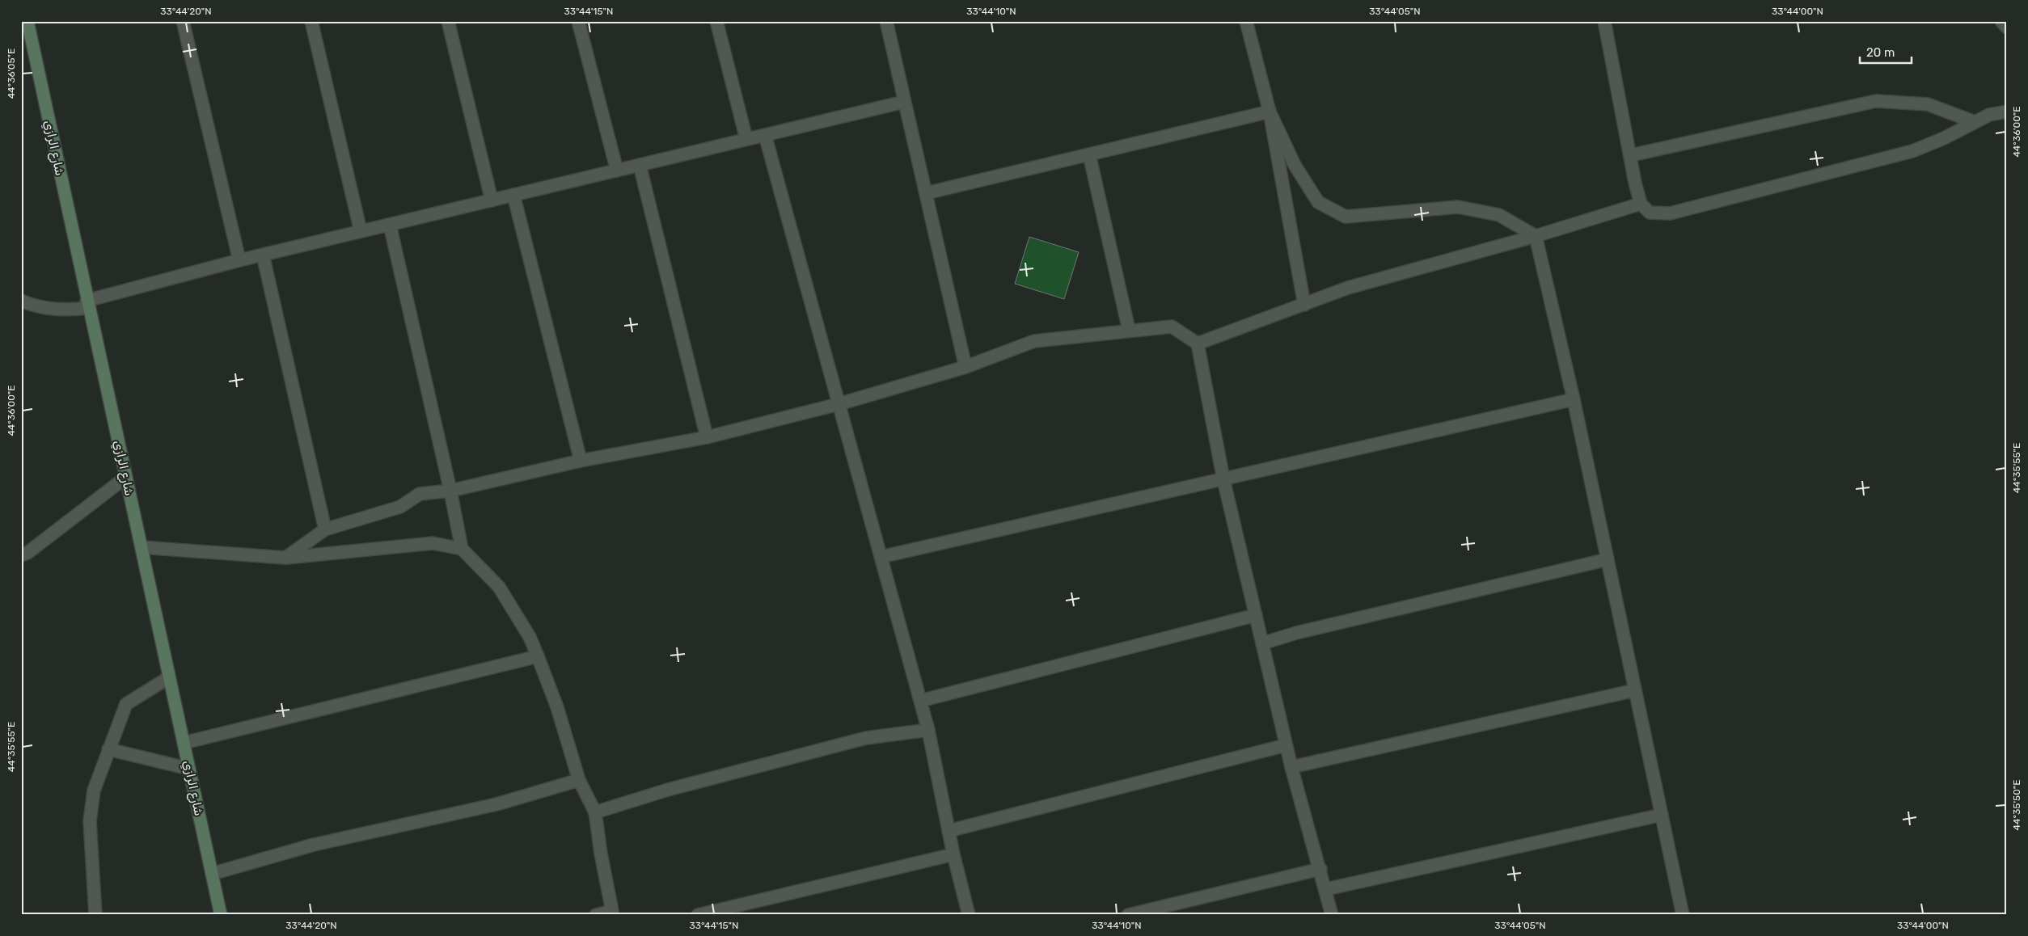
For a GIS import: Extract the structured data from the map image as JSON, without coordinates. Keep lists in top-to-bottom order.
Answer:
{
  "streets": {
    "street": ["شارع الرازي"]
  },
  "scale_bar": "20 m",
  "coordinates": [
    "33°44'20\"N",
    "33°44'15\"N",
    "33°44'10\"N",
    "33°44'05\"N",
    "33°44'00\"N",
    "44°36'05\"E",
    "44°36'00\"E",
    "44°35'55\"E",
    "44°35'50\"E"
  ]
}
